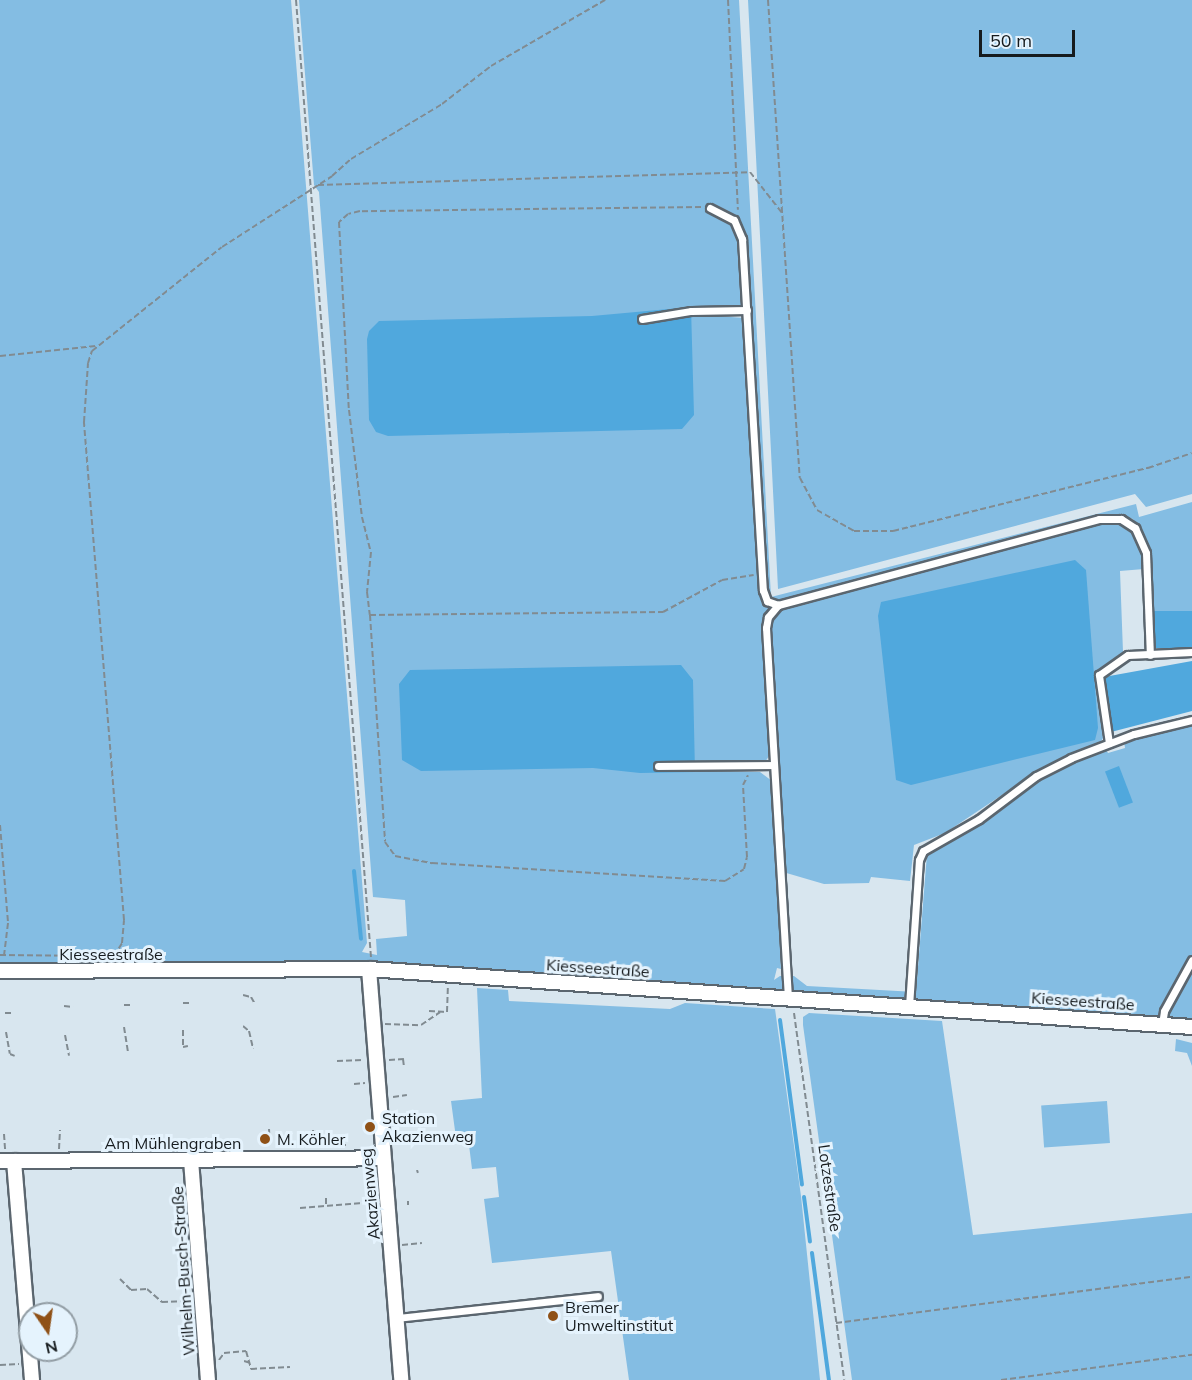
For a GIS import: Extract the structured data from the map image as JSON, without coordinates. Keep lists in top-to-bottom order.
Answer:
{
  "streets": {
    "street": [
      "Kiesseestraße",
      "Am Mühlengraben",
      "Akazienweg",
      "Wilhelm-Busch-Straße"
    ],
    "path": ["Lotzestraße"]
  },
  "crossings": [
    ["Kiesseestraße", "Lotzestraße"],
    ["Kiesseestraße", "Akazienweg"],
    ["Am Mühlengraben", "Akazienweg"],
    ["Am Mühlengraben", "Wilhelm-Busch-Straße"]
  ],
  "places": ["Station Akazienweg", "M. Köhler", "Bremer Umweltinstitut"],
  "scale_bar": "50 m",
  "north": "bottom"
}
